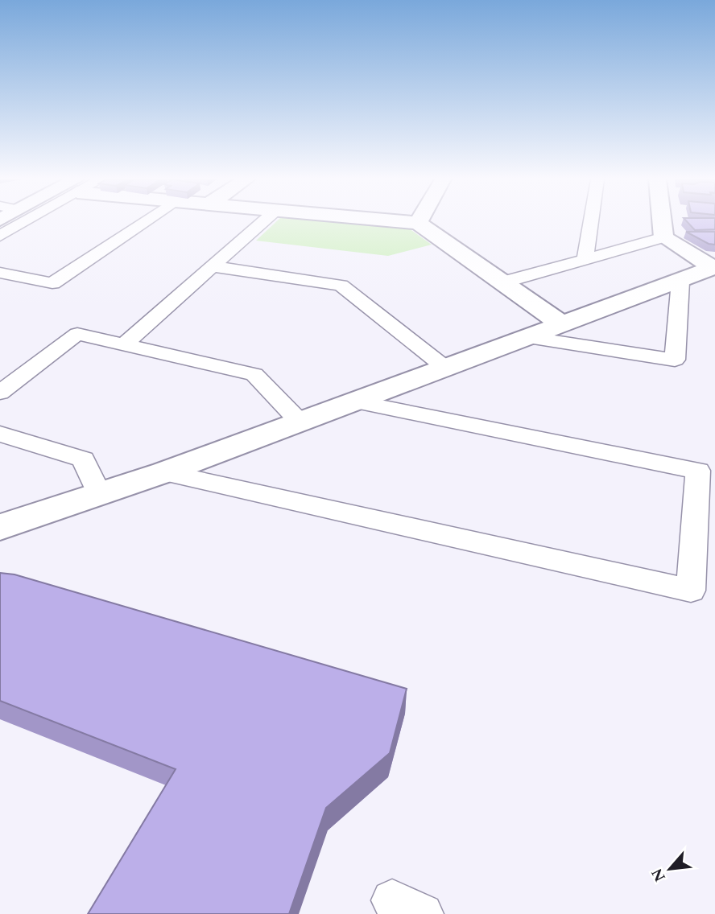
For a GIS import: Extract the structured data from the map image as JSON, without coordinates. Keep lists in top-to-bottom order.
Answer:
{
  "north": "bottom left"
}
